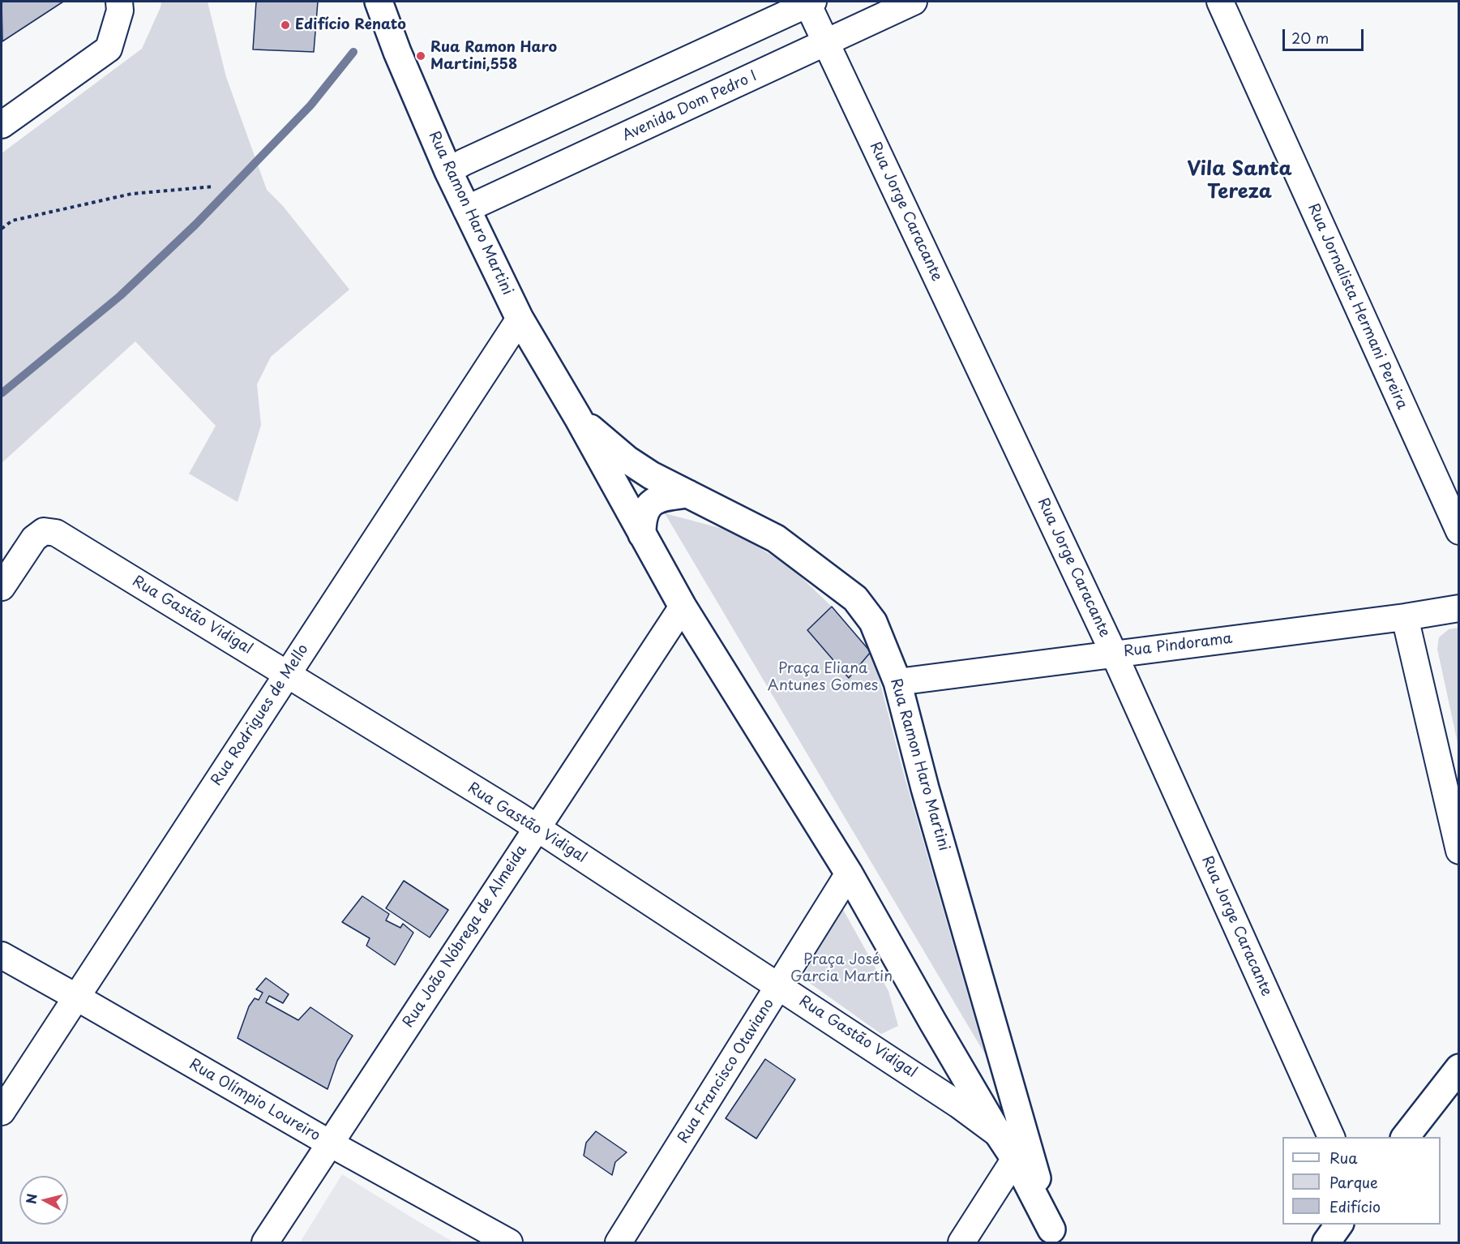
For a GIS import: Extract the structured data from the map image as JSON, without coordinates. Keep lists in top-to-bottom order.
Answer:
{
  "streets": {
    "main road": ["Rua Ramon Haro Martini"],
    "street": [
      "Avenida Dom Pedro I",
      "Rua Jorge Caracante",
      "Rua Jornalista Hermani Pereira",
      "Rua Gastão Vidigal",
      "Rua Pindorama",
      "Rua Rodrigues de Mello",
      "Rua João Nóbrega de Almeida",
      "Rua Francisco Otaviano",
      "Rua Olímpio Loureiro"
    ]
  },
  "crossings": [
    ["Avenida Dom Pedro I", "Rua Jorge Caracante"],
    ["Avenida Dom Pedro I", "Rua Ramon Haro Martini"],
    ["Rua Jorge Caracante", "Rua Pindorama"],
    ["Rua Ramon Haro Martini", "Rua Gastão Vidigal"],
    ["Rua Ramon Haro Martini", "Rua Pindorama"],
    ["Rua Ramon Haro Martini", "Rua Rodrigues de Mello"],
    ["Rua Ramon Haro Martini", "Rua João Nóbrega de Almeida"],
    ["Rua Ramon Haro Martini", "Rua Francisco Otaviano"],
    ["Rua Gastão Vidigal", "Rua Rodrigues de Mello"],
    ["Rua Gastão Vidigal", "Rua João Nóbrega de Almeida"],
    ["Rua Gastão Vidigal", "Rua Francisco Otaviano"],
    ["Rua Rodrigues de Mello", "Rua Olímpio Loureiro"],
    ["Rua João Nóbrega de Almeida", "Rua Olímpio Loureiro"]
  ],
  "districts": ["Vila Santa Tereza"],
  "parks": ["Praça Eliana Antunes Gomes", "Praça José Garcia Martin"],
  "places": ["Edifício Renato", "Rua Ramon Haro Martini,558"],
  "legend": ["Rua", "Parque", "Edifício"],
  "scale_bar": "20 m",
  "north": "left"
}
